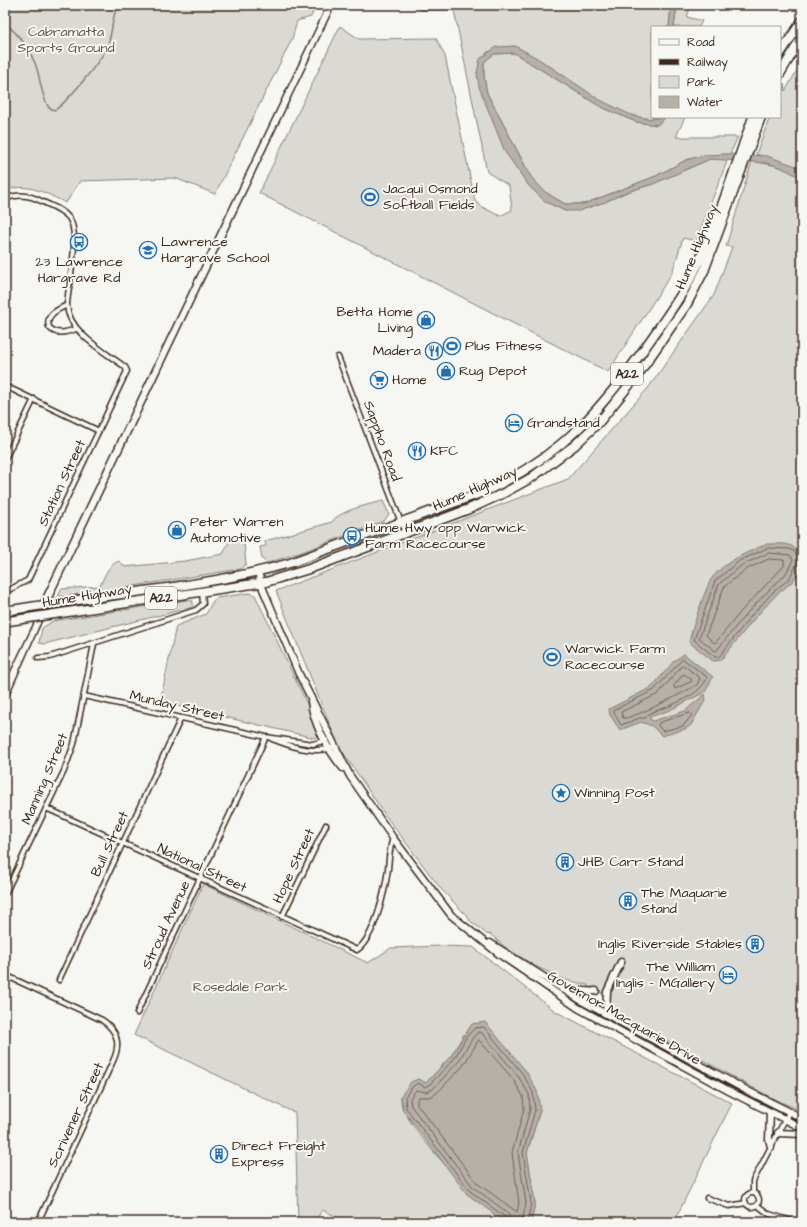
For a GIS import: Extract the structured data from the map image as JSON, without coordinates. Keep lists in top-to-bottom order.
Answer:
{
  "streets": {
    "highway": ["Hume Highway", "A22"],
    "main road": ["Governor Macquarie Drive"],
    "street": [
      "Sappho Road",
      "Station Street",
      "Munday Street",
      "Manning Street",
      "Bull Street",
      "Hope Street",
      "National Street",
      "Stroud Avenue",
      "Scrivener Street"
    ]
  },
  "crossings": [
    ["Hume Highway", "Sappho Road"],
    ["Hume Highway", "Governor Macquarie Drive"],
    ["Munday Street", "Manning Street"],
    ["Munday Street", "Bull Street"],
    ["Munday Street", "Stroud Avenue"],
    ["Munday Street", "Governor Macquarie Drive"],
    ["Manning Street", "National Street"],
    ["Bull Street", "National Street"],
    ["Hope Street", "National Street"],
    ["National Street", "Stroud Avenue"],
    ["National Street", "Governor Macquarie Drive"]
  ],
  "parks": ["Cabramatta Sports Ground", "Rosedale Park"],
  "places": {
    "sports": ["Jacqui Osmond Softball Fields", "Plus Fitness", "Warwick Farm Racecourse"],
    "bus stop": ["23 Lawrence Hargrave Rd", "Hume Hwy opp Warwick Farm Racecourse"],
    "school or university": ["Lawrence Hargrave School"],
    "shop": ["Betta Home Living", "Rug Depot", "Peter Warren Automotive"],
    "restaurant": ["Madera", "KFC"],
    "supermarket": ["Home"],
    "hotel": ["Grandstand", "The William Inglis - MGallery"],
    "place": ["Winning Post"],
    "building": [
      "JHB Carr Stand",
      "The Maquarie Stand",
      "Inglis Riverside Stables",
      "Direct Freight Express"
    ]
  },
  "legend": [
    "Road",
    "Railway",
    "Park",
    "Water"
  ]
}
